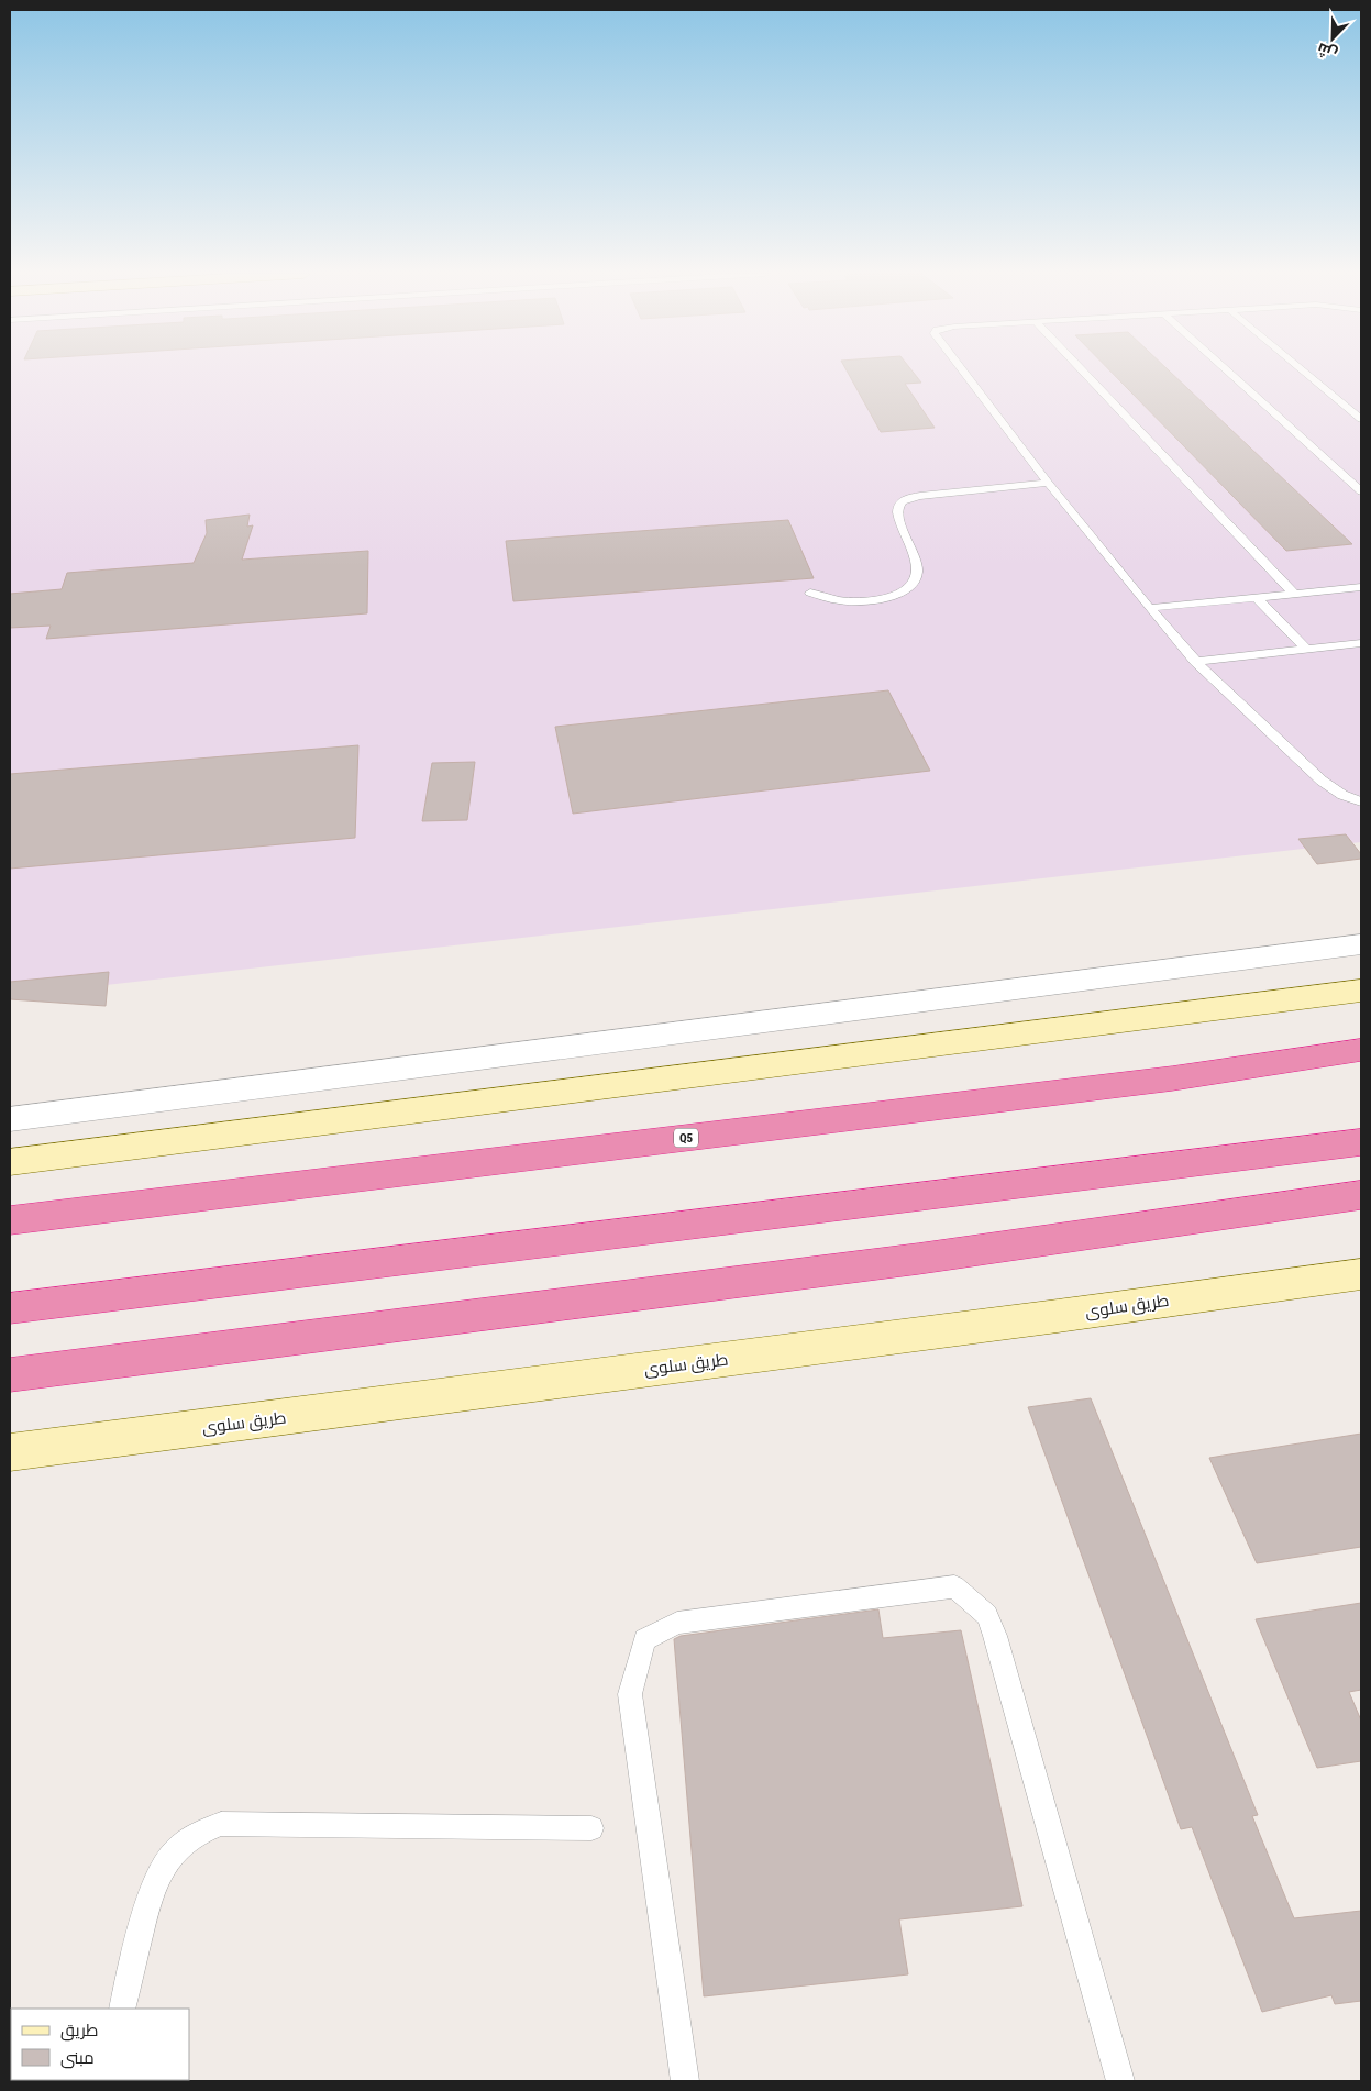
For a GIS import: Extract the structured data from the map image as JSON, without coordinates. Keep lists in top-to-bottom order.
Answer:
{
  "streets": {
    "highway": ["Q5"],
    "main road": ["طريق سلوى"]
  },
  "legend": ["طريق", "مبنى"],
  "north": "bottom left"
}
